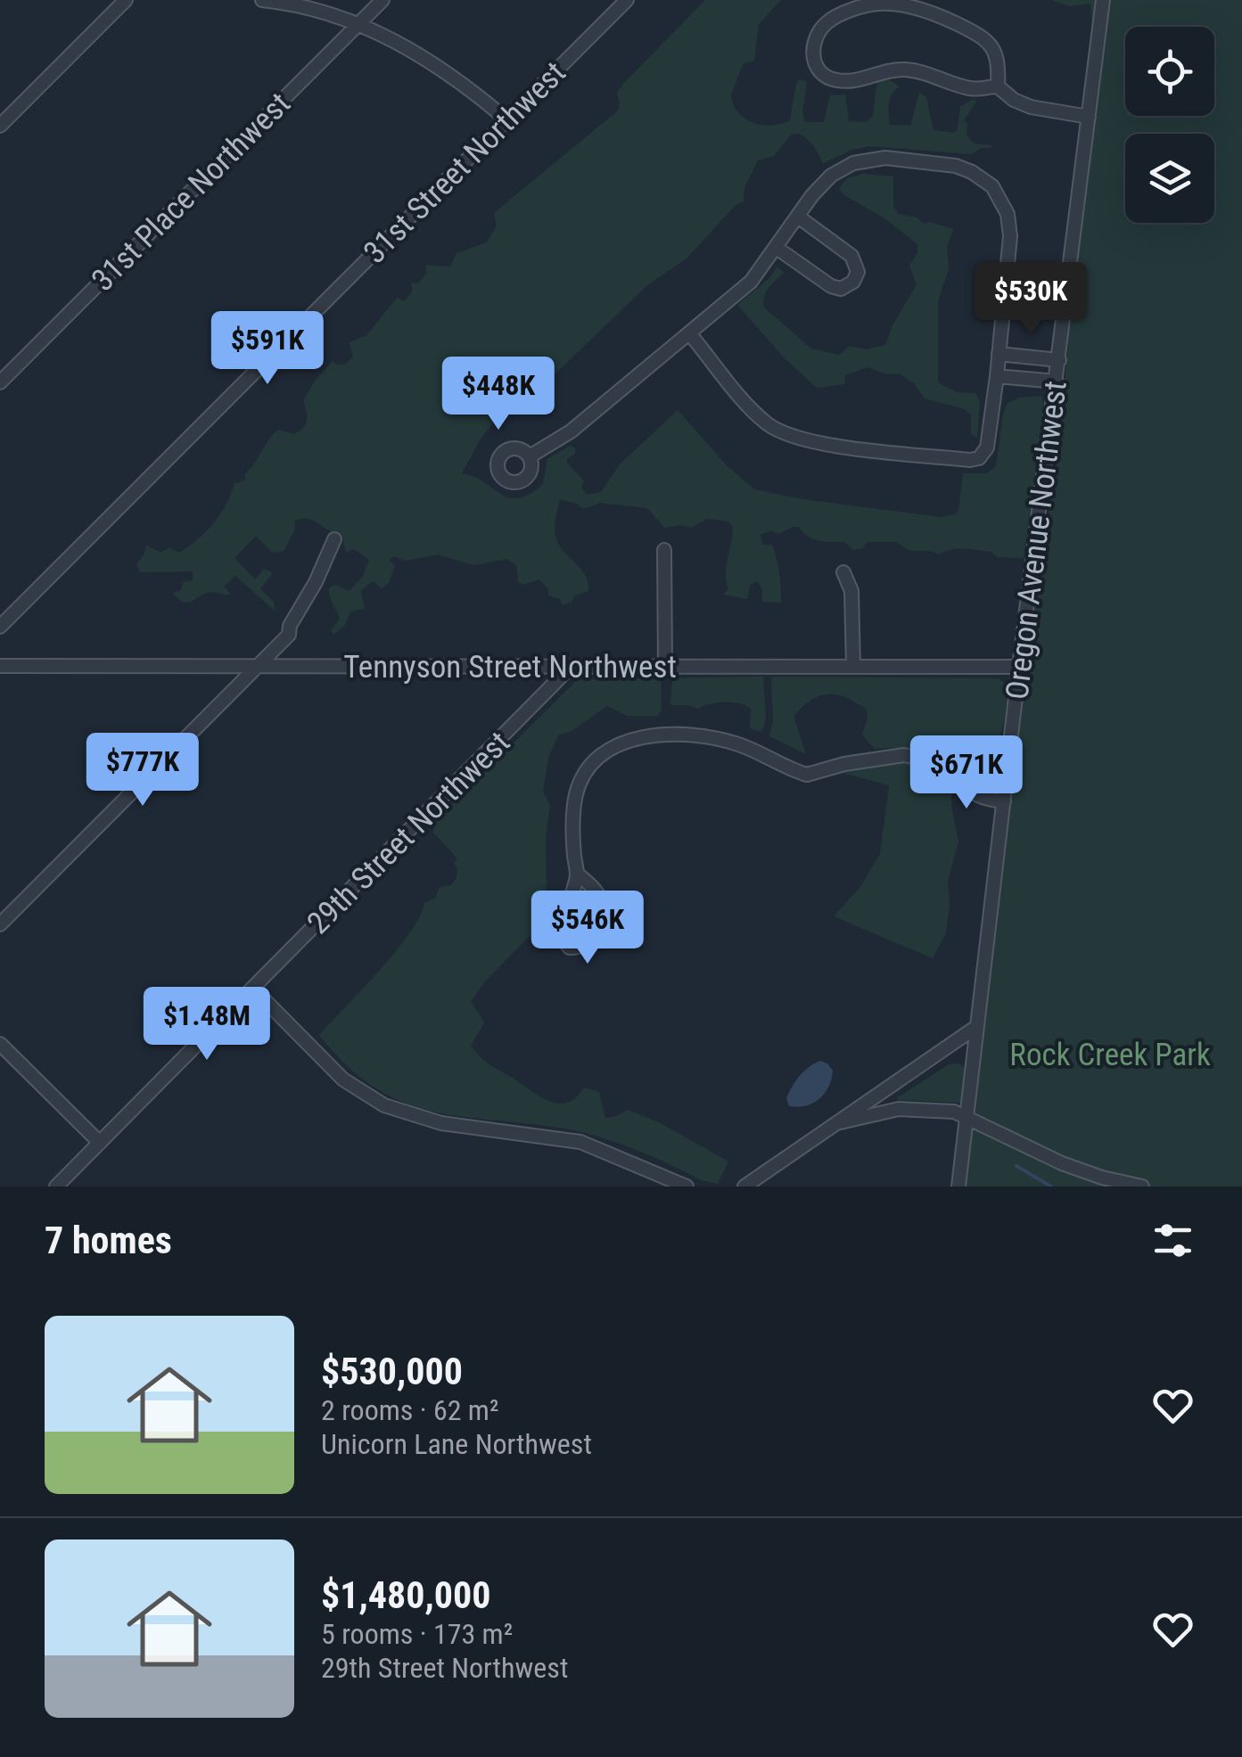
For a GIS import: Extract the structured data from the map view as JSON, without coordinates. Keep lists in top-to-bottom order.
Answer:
{
  "streets": {
    "street": [
      "31st Street Northwest",
      "31st Place Northwest",
      "Oregon Avenue Northwest",
      "Tennyson Street Northwest",
      "29th Street Northwest"
    ]
  },
  "crossings": [
    ["Oregon Avenue Northwest", "Tennyson Street Northwest"],
    ["Tennyson Street Northwest", "29th Street Northwest"]
  ],
  "parks": ["Rock Creek Park"],
  "page": {
    "price": [
      "$530K",
      "$591K",
      "$448K",
      "$777K",
      "$671K",
      "$546K",
      "$1.48M"
    ],
    "heading": "7 homes",
    "list": [
      {
        "name": "$530,000",
        "note": "2 rooms · 62 m² · Unicorn Lane Northwest"
      },
      {
        "name": "$1,480,000",
        "note": "5 rooms · 173 m² · 29th Street Northwest"
      }
    ]
  }
}
